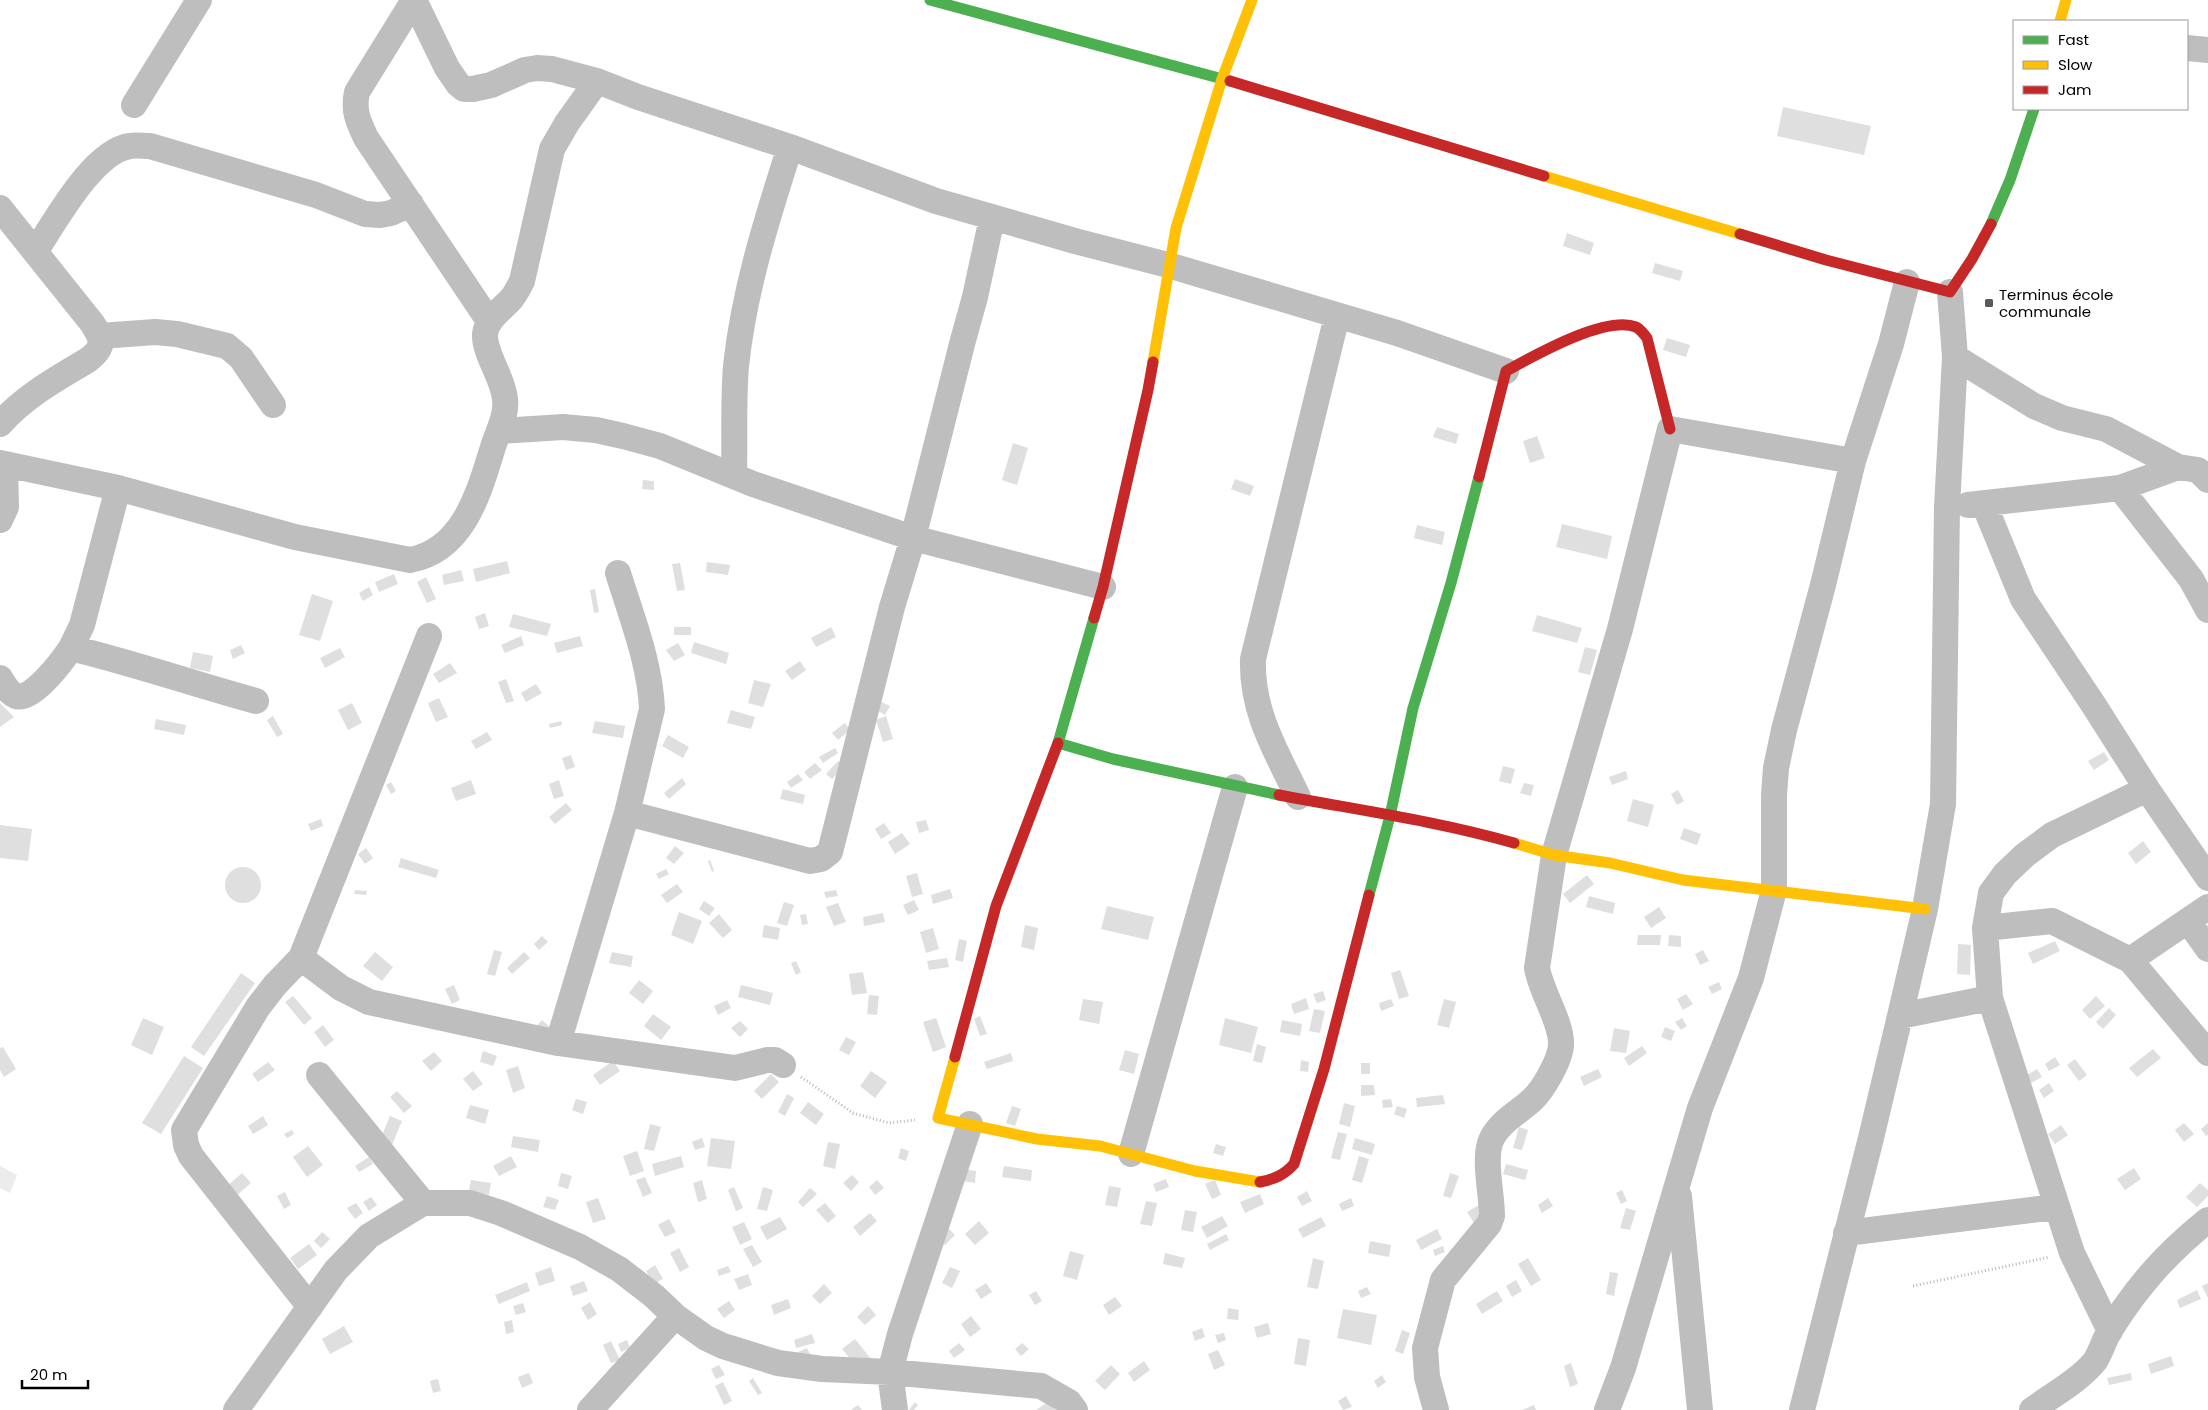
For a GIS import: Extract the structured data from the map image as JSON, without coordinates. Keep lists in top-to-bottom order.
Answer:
{
  "places": {
    "transit": ["Terminus école communale"]
  },
  "legend": ["Fast", "Slow", "Jam"],
  "scale_bar": "20 m"
}
